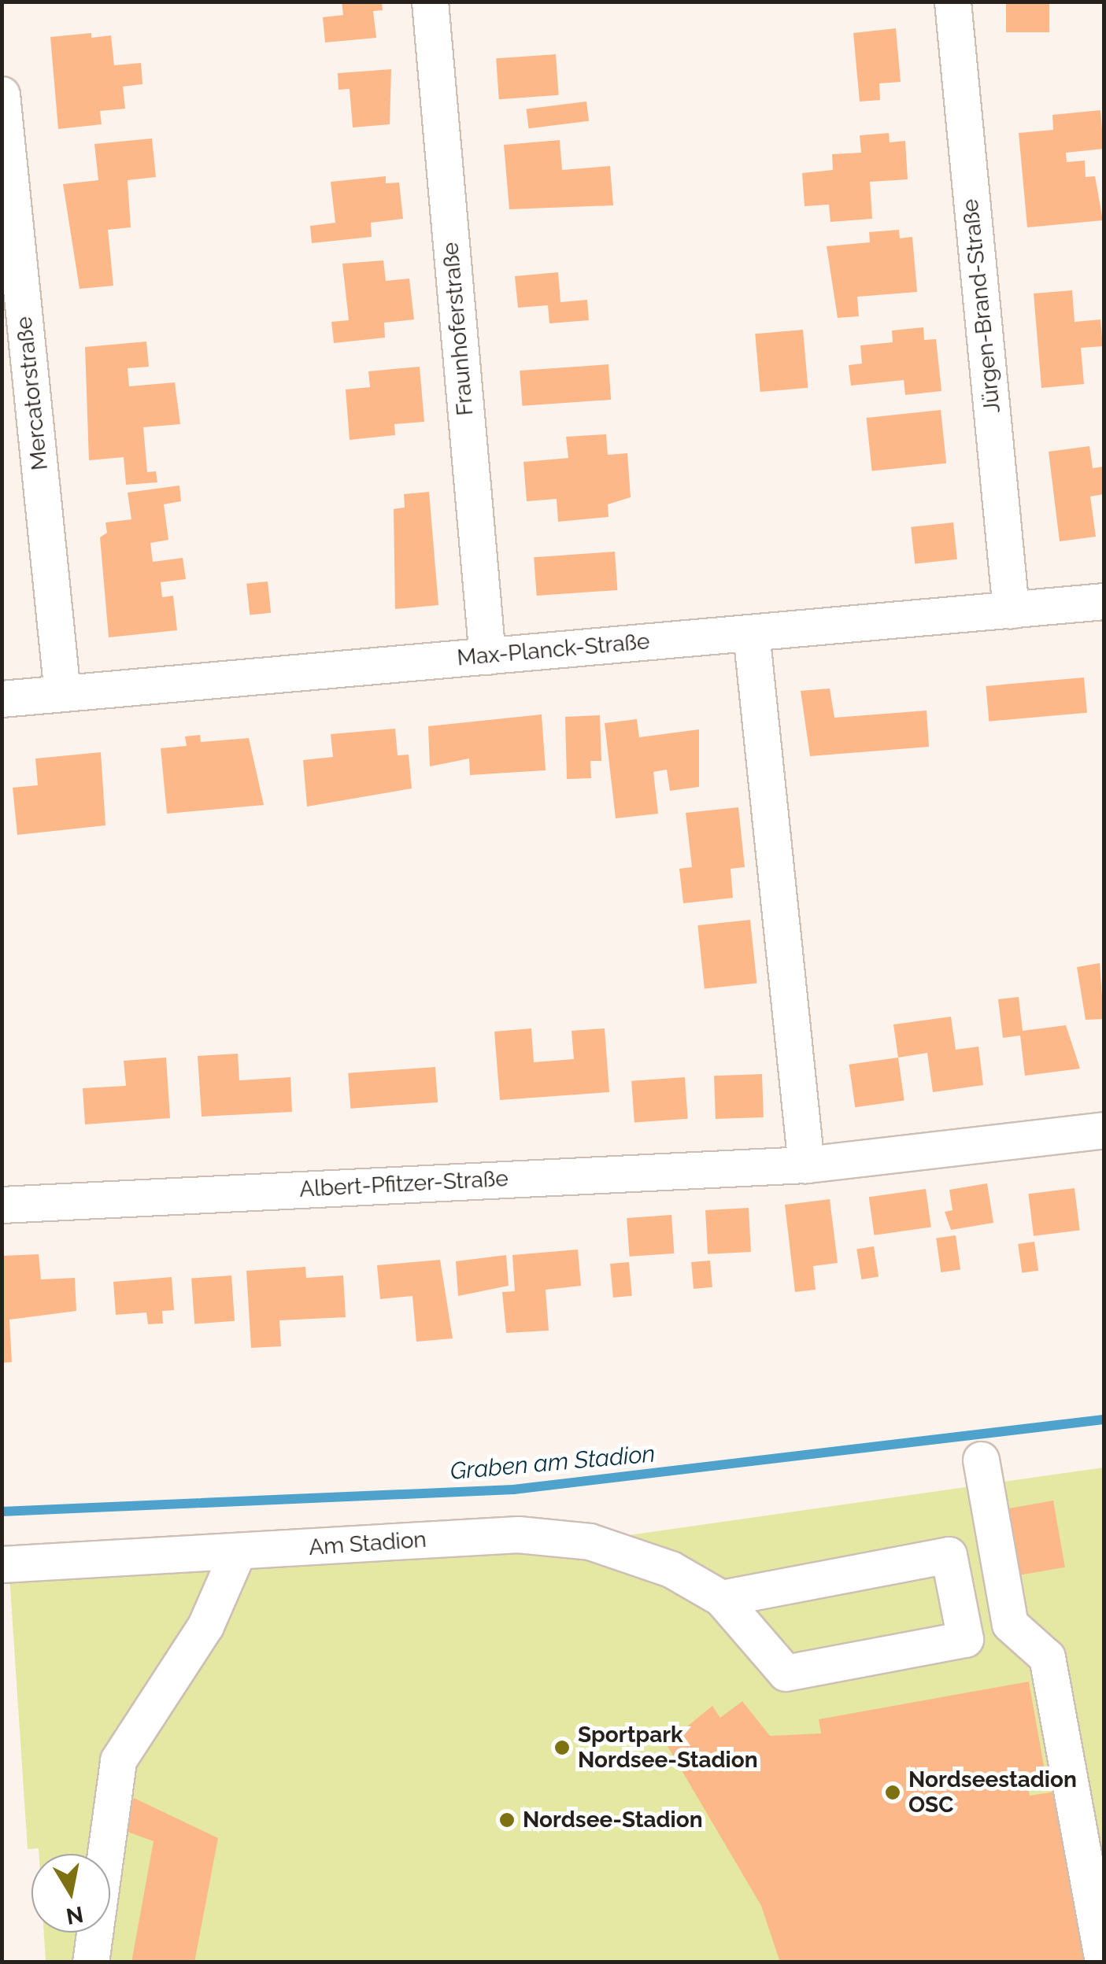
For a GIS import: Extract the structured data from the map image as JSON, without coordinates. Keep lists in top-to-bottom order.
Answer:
{
  "streets": {
    "street": [
      "Jürgen-Brand-Straße",
      "Fraunhoferstraße",
      "Mercatorstraße",
      "Max-Planck-Straße",
      "Albert-Pfitzer-Straße",
      "Am Stadion"
    ]
  },
  "crossings": [
    ["Jürgen-Brand-Straße", "Max-Planck-Straße"],
    ["Fraunhoferstraße", "Max-Planck-Straße"],
    ["Mercatorstraße", "Max-Planck-Straße"]
  ],
  "water": ["Graben am Stadion"],
  "places": ["Sportpark Nordsee-Stadion", "Nordseestadion OSC", "Nordsee-Stadion"],
  "north": "bottom"
}
